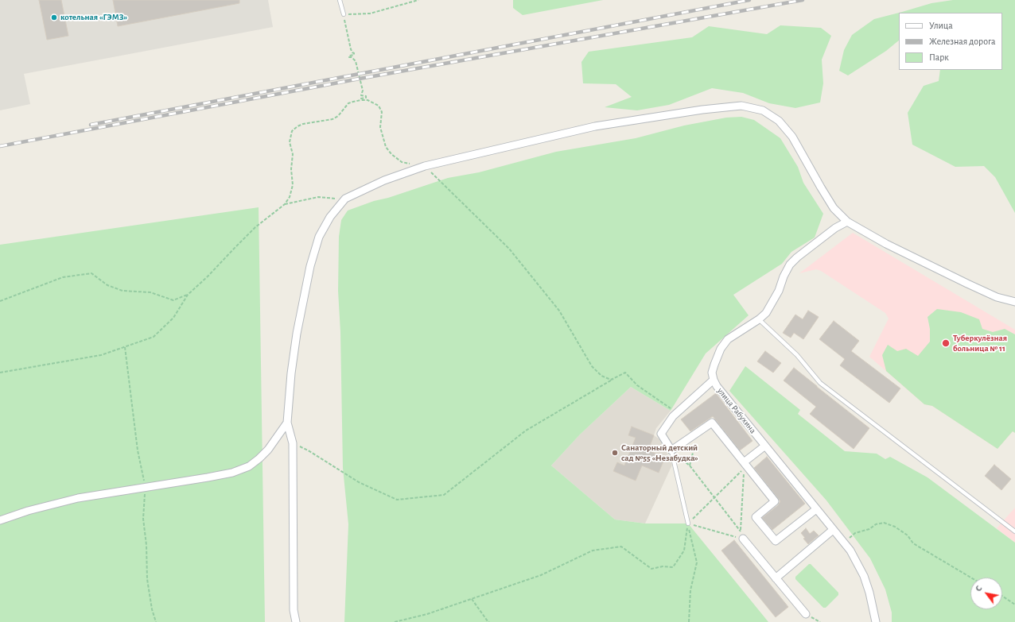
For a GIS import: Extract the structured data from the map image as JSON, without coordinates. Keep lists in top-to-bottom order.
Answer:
{
  "streets": {
    "street": ["улица Рабухина"]
  },
  "places": ["котельная «ГЭМЗ»", "Туберкулёзная больница № 11", "Санаторный детский сад №55 «Незабудка»"],
  "legend": ["Улица", "Железная дорога", "Парк"],
  "north": "top left"
}
